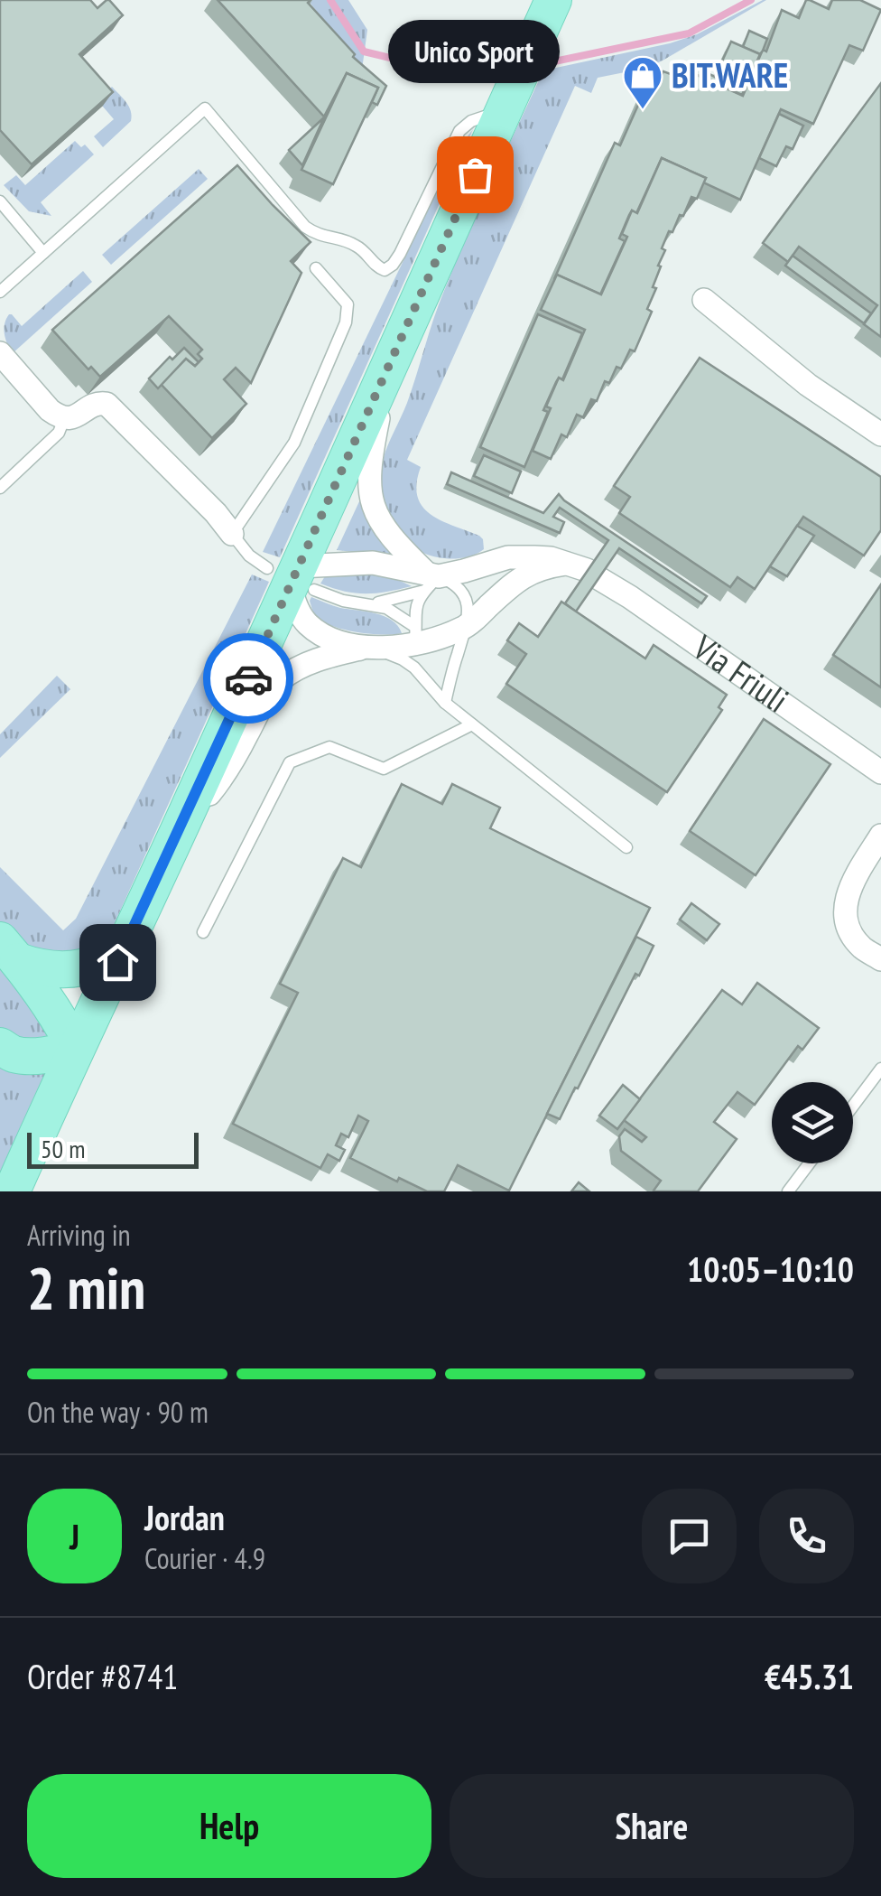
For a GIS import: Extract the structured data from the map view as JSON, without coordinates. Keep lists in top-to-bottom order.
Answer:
{
  "streets": {
    "street": ["Via Friuli"]
  },
  "places": {
    "shop": ["BIT.WARE"],
    "other": ["Unico Sport"]
  },
  "scale_bar": "50 m",
  "page": {
    "bubble": "Unico Sport",
    "scale": "50 m",
    "heading": ["2 min", "Arriving in", "10:05–10:10"],
    "panel": [
      "Jordan",
      "Courier · 4.9",
      "Order #8741",
      "€45.31"
    ],
    "bar": "On the way · 90 m",
    "round": "J",
    "buttons": ["Help", "Share"]
  }
}
